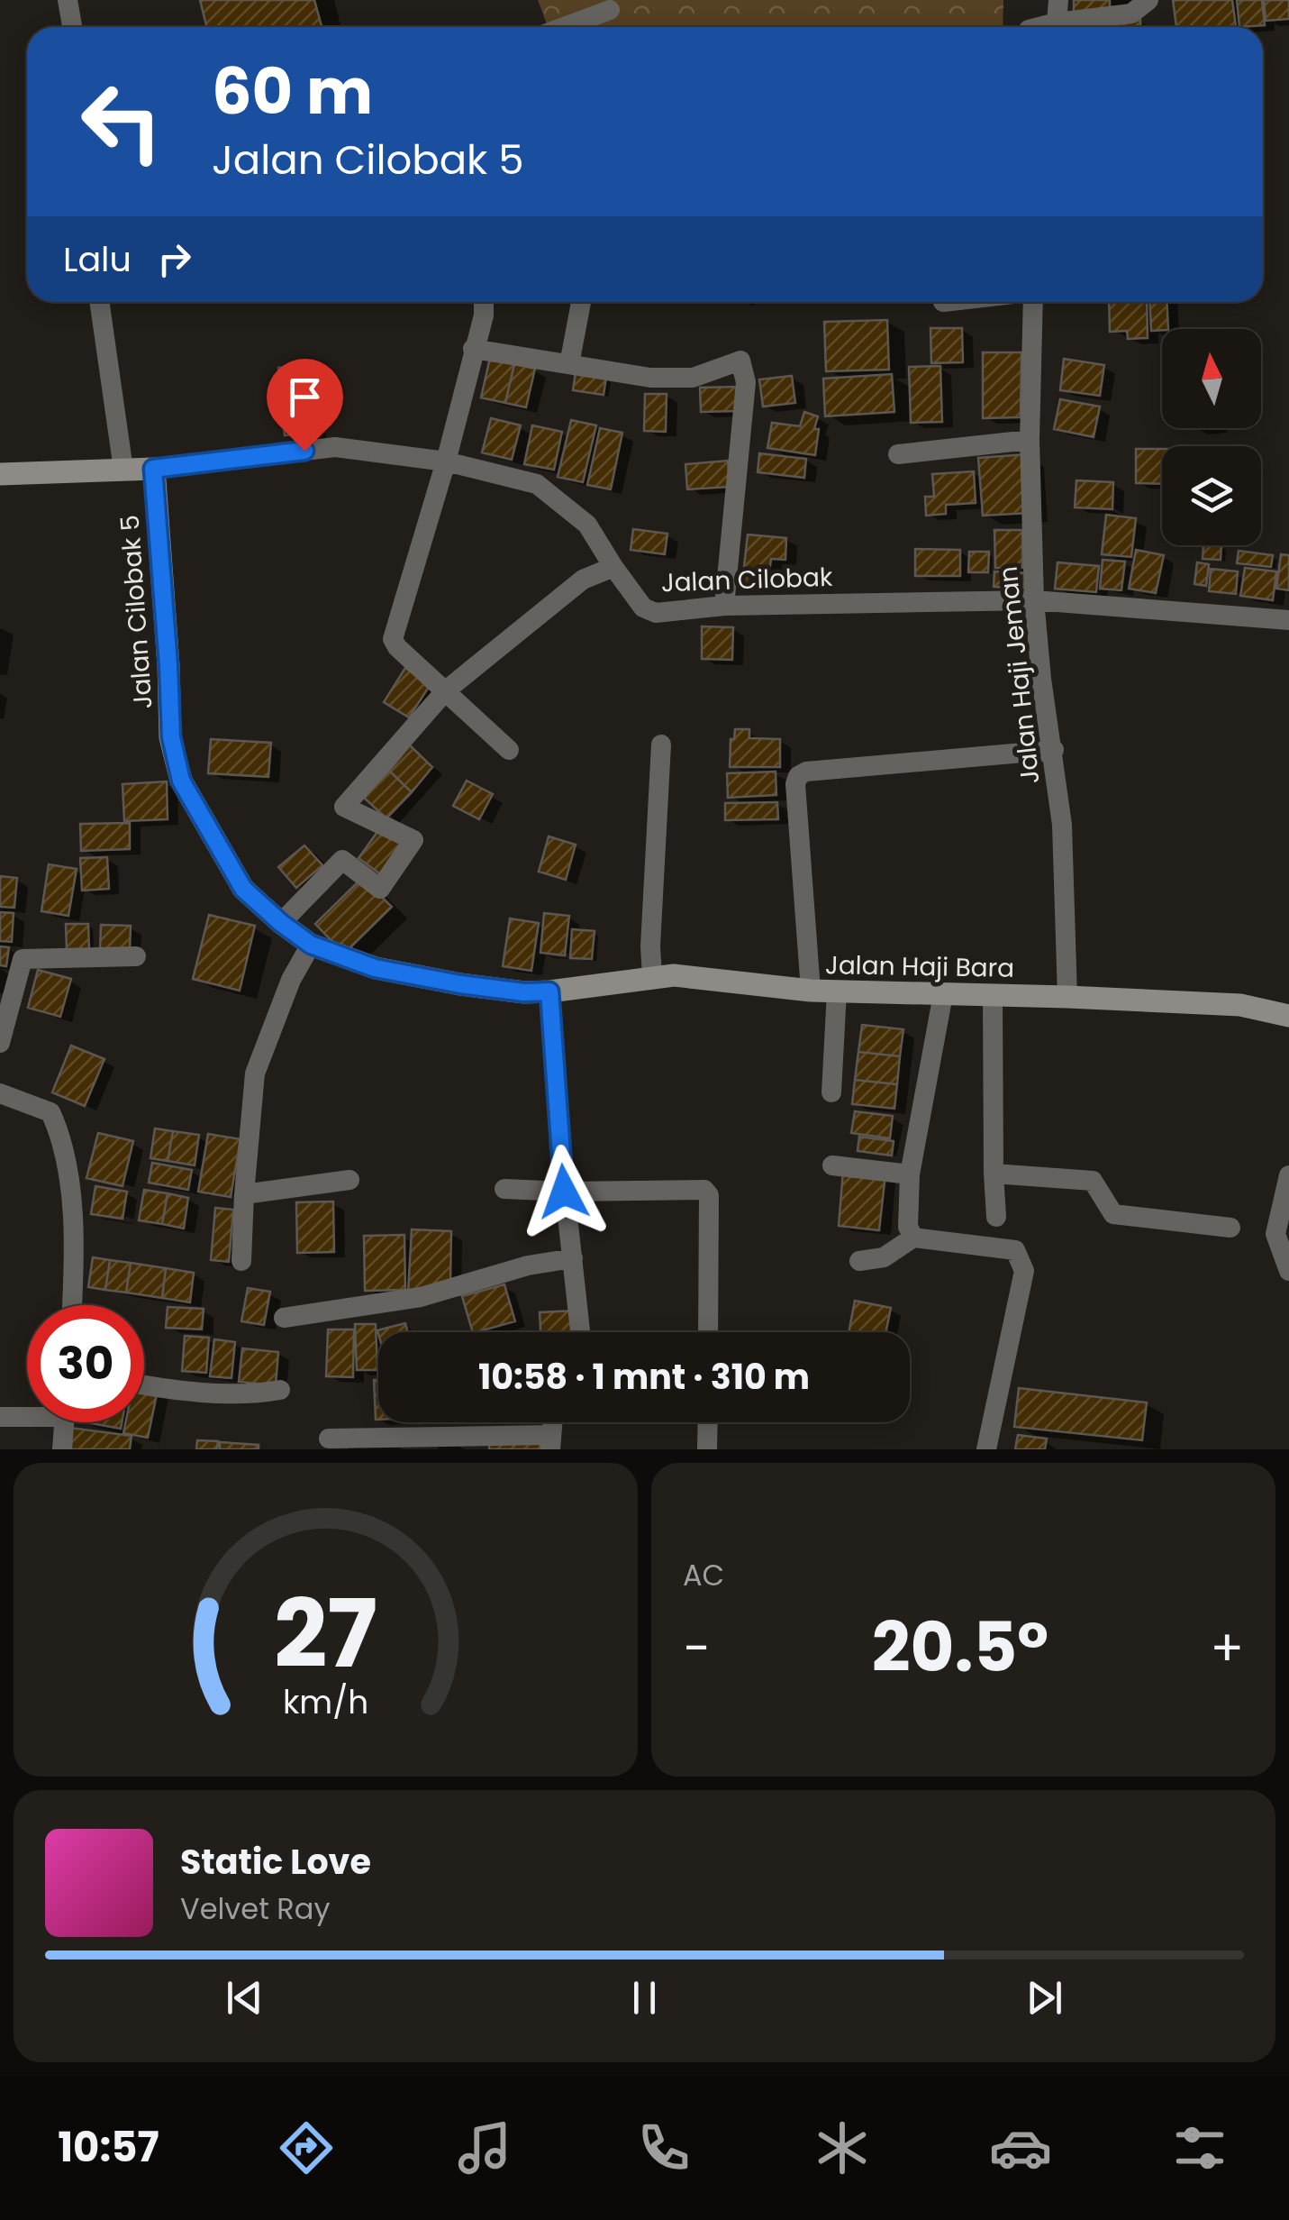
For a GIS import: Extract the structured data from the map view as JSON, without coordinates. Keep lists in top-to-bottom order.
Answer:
{
  "streets": {
    "street": [
      "Jalan Cilobak",
      "Jalan Cilobak 5",
      "Jalan Haji Jeman",
      "Jalan Haji Bara"
    ]
  },
  "crossings": [
    ["Jalan Cilobak", "Jalan Cilobak 5"],
    ["Jalan Cilobak", "Jalan Haji Jeman"],
    ["Jalan Cilobak 5", "Jalan Haji Bara"],
    ["Jalan Haji Jeman", "Jalan Haji Bara"]
  ],
  "north": "top",
  "page": {
    "turn": ["60 m", "Jalan Cilobak 5"],
    "then": "Lalu",
    "limit": "30",
    "trip": "10:58 · 1 mnt · 310 m",
    "tile": "AC",
    "heat": ["−", "20.5°", "+"],
    "song": ["Static Love", "Velvet Ray"],
    "tabs": "10:57",
    "gauge": ["27", "km/h"]
  }
}
